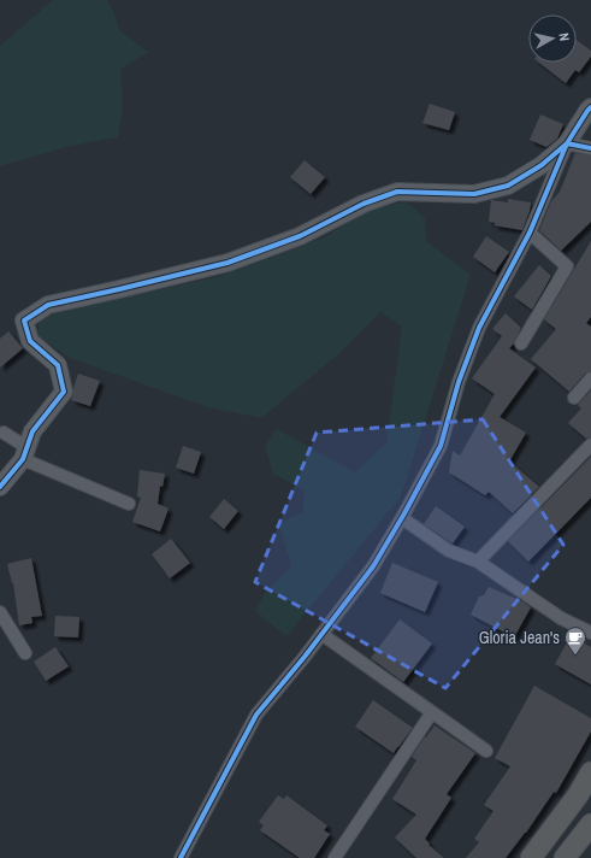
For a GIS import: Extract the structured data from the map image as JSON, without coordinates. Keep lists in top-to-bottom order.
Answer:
{
  "places": {
    "cafe": ["Gloria Jean's"]
  },
  "north": "right"
}
